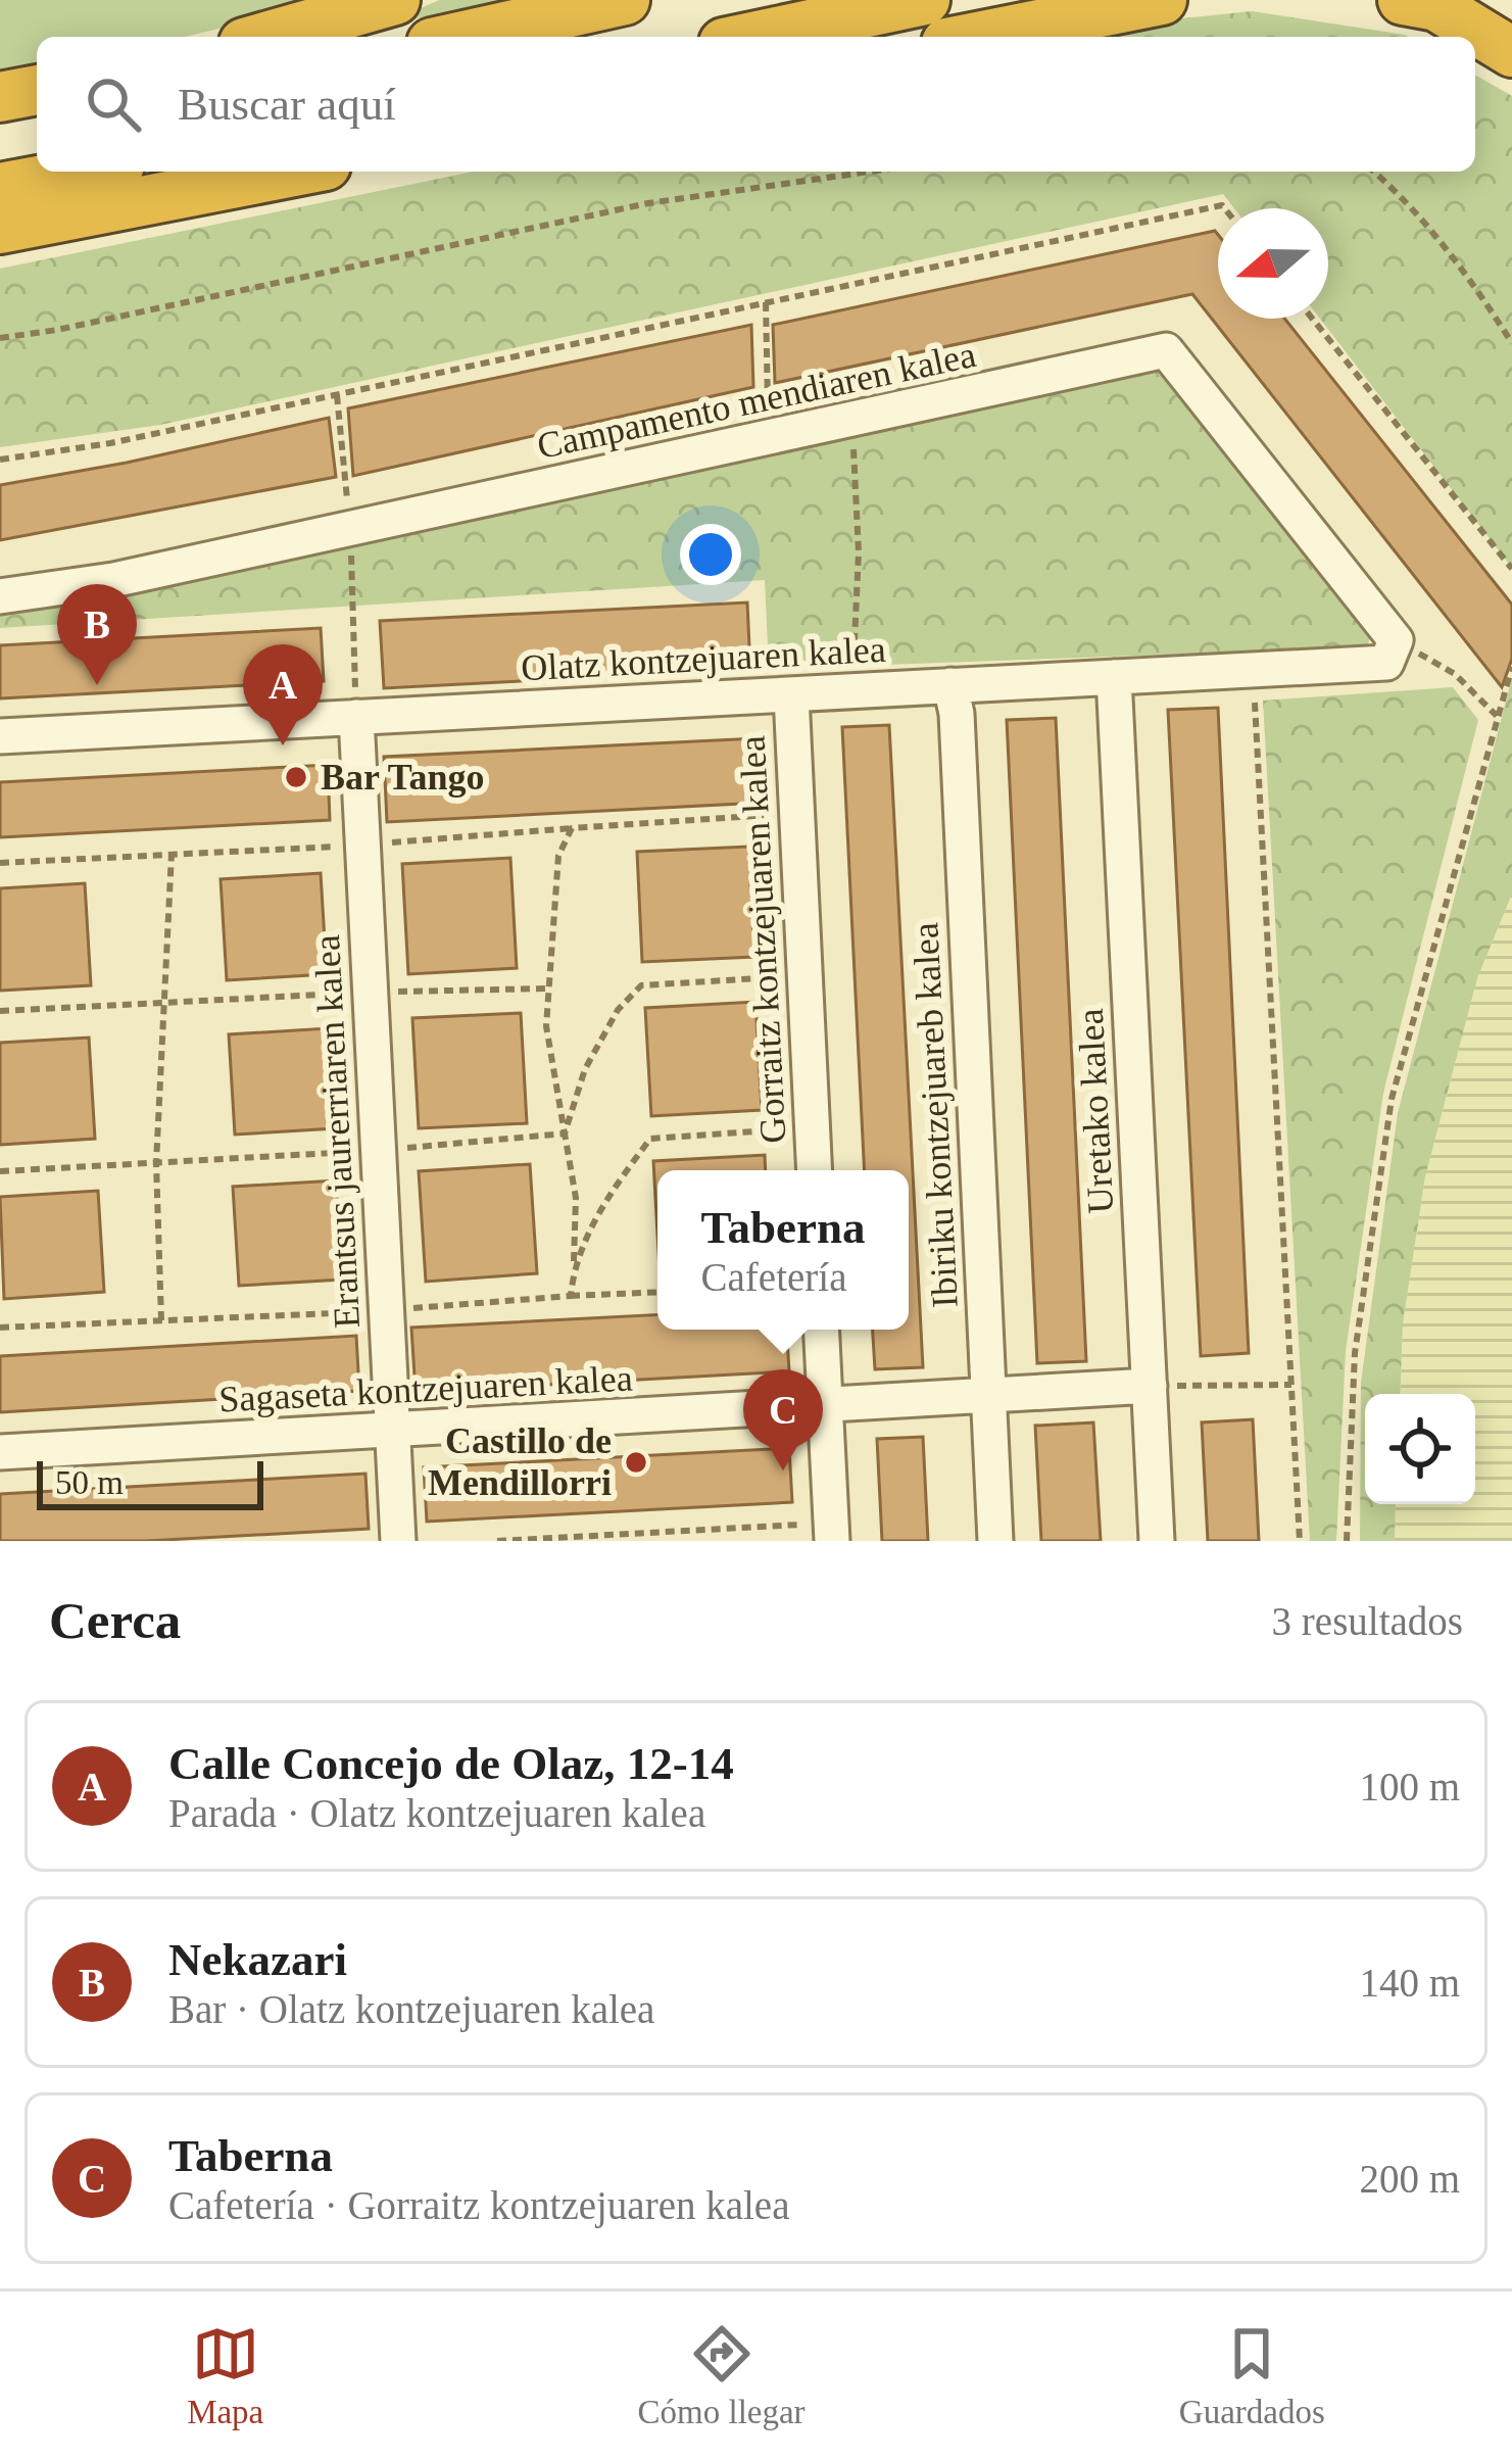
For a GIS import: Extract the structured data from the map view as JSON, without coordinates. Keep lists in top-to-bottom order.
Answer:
{
  "streets": {
    "street": [
      "Campamento mendiaren kalea",
      "Olatz kontzejuaren kalea",
      "Gorraitz kontzejuaren kalea",
      "Uretako kalea",
      "Ibiriku kontzejuareb kalea",
      "Erantsus jaurerriaren kalea",
      "Sagaseta kontzejuaren kalea"
    ]
  },
  "crossings": [
    ["Campamento mendiaren kalea", "Olatz kontzejuaren kalea"],
    ["Olatz kontzejuaren kalea", "Gorraitz kontzejuaren kalea"],
    ["Olatz kontzejuaren kalea", "Uretako kalea"],
    ["Olatz kontzejuaren kalea", "Ibiriku kontzejuareb kalea"],
    ["Olatz kontzejuaren kalea", "Erantsus jaurerriaren kalea"],
    ["Uretako kalea", "Sagaseta kontzejuaren kalea"],
    ["Ibiriku kontzejuareb kalea", "Sagaseta kontzejuaren kalea"],
    ["Erantsus jaurerriaren kalea", "Sagaseta kontzejuaren kalea"]
  ],
  "places": ["Bar Tango", "Castillo de Mendillorri"],
  "scale_bar": "50 m",
  "north": "left",
  "page": {
    "search": "Buscar aquí",
    "pins": ["B", "A", "C"],
    "popup": ["Taberna", "Cafetería"],
    "scale": "50 m",
    "heading": ["Cerca", "3 resultados"],
    "list": [
      {
        "mark": "A",
        "name": "Calle Concejo de Olaz, 12-14",
        "note": "Parada · Olatz kontzejuaren kalea",
        "value": "100 m"
      },
      {
        "mark": "B",
        "name": "Nekazari",
        "note": "Bar · Olatz kontzejuaren kalea",
        "value": "140 m"
      },
      {
        "mark": "C",
        "name": "Taberna",
        "note": "Cafetería · Gorraitz kontzejuaren kalea",
        "value": "200 m"
      }
    ],
    "nav": ["Mapa", "Cómo llegar", "Guardados"]
  }
}
